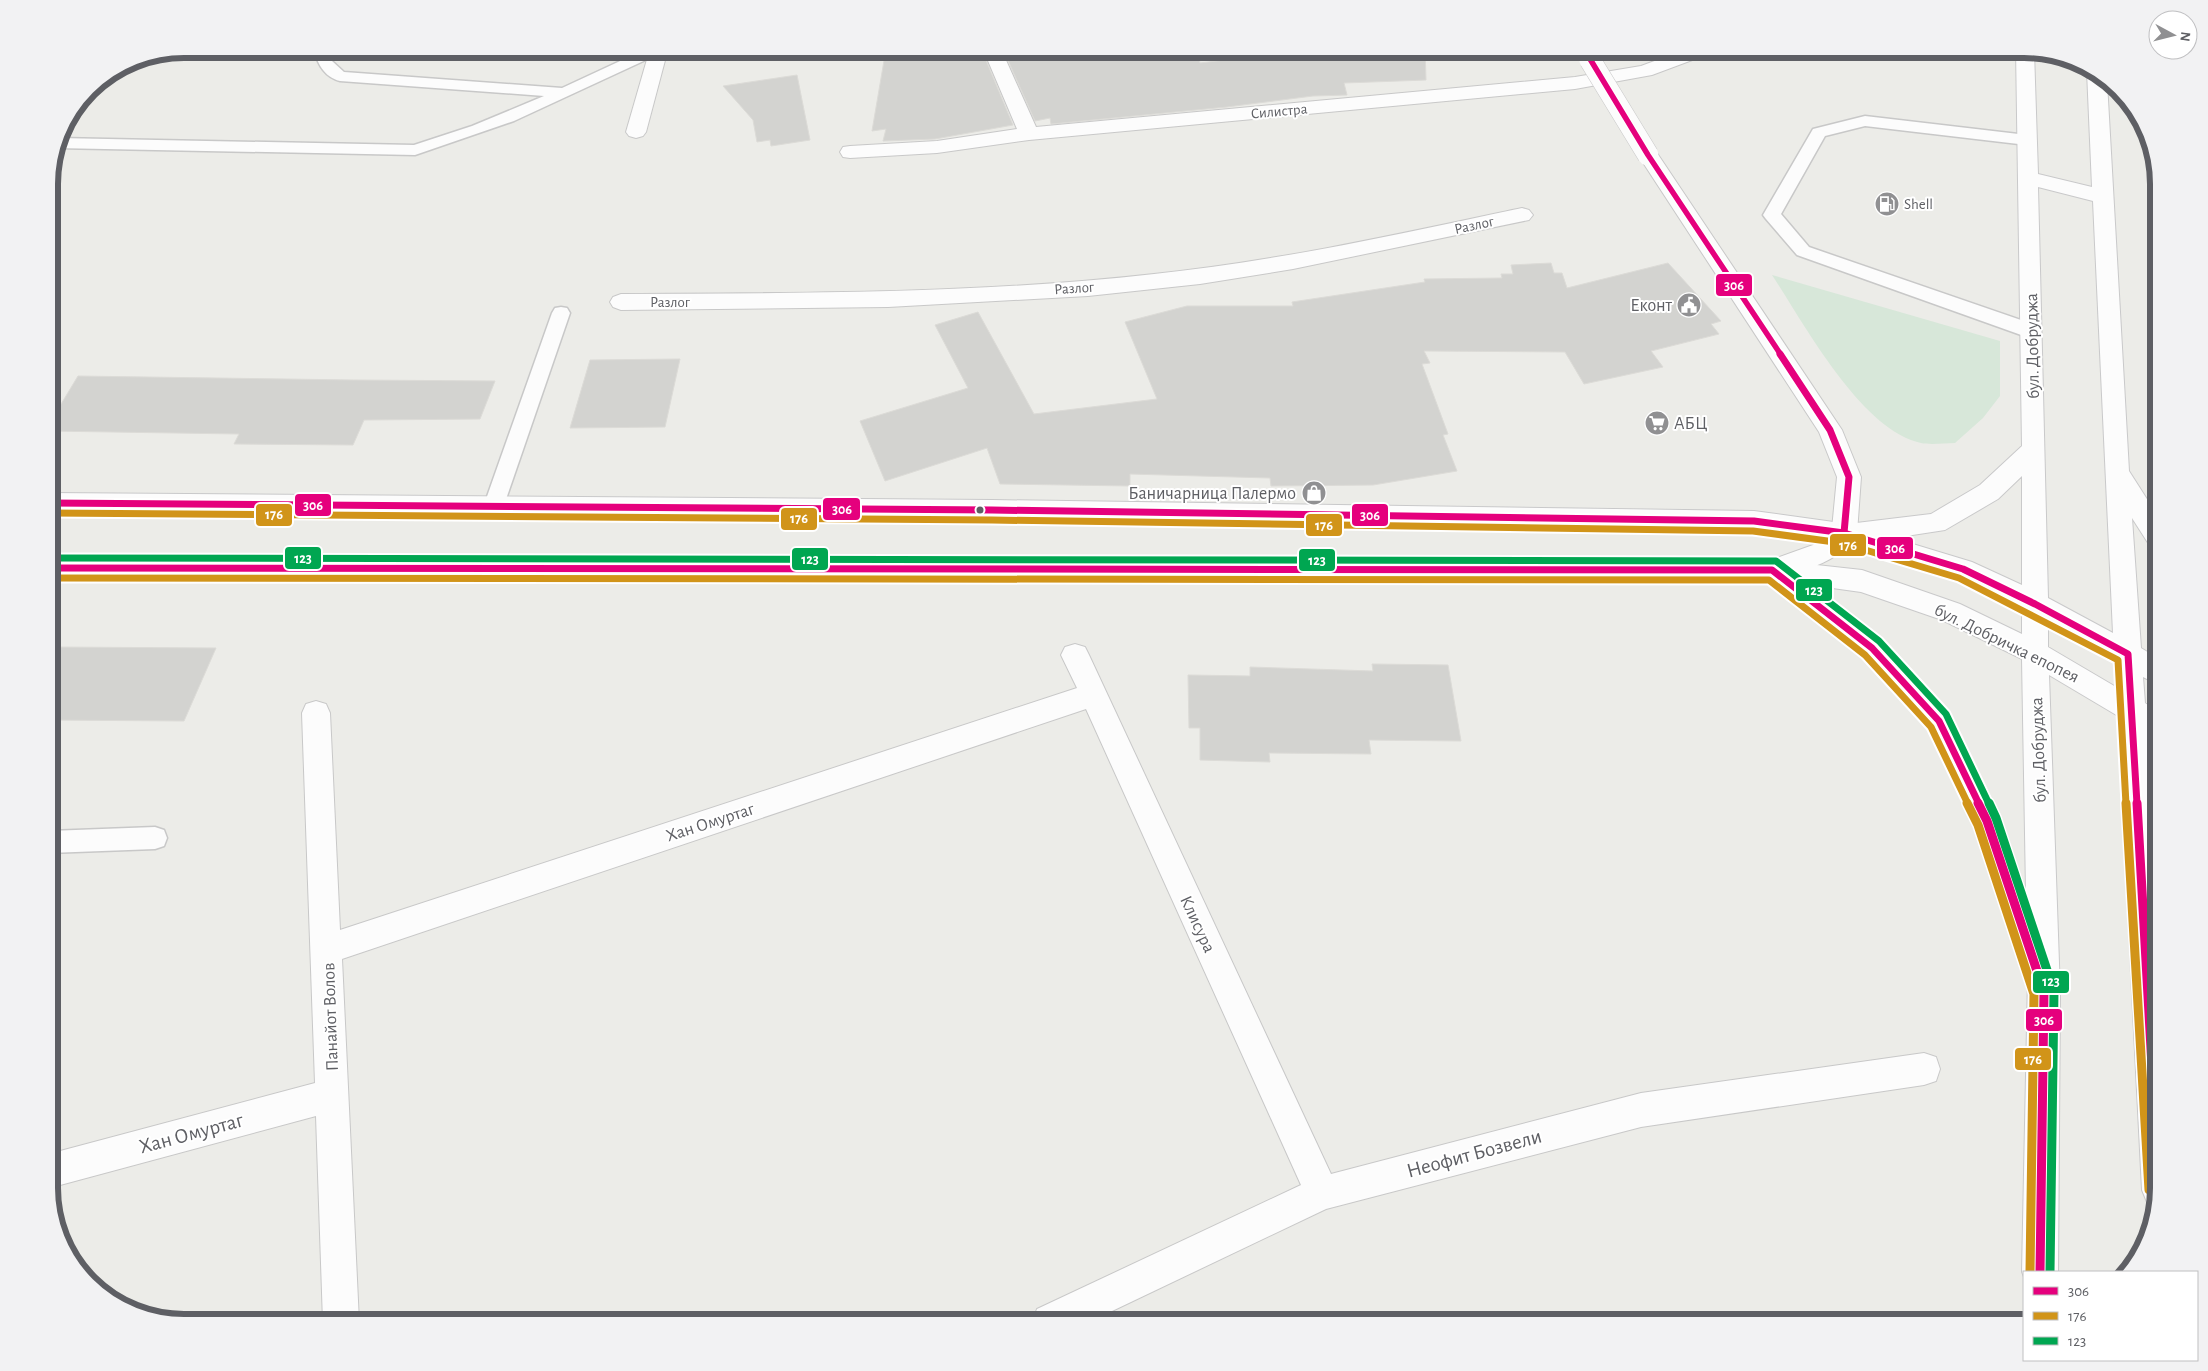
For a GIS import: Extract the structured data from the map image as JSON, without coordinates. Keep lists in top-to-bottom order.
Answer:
{
  "streets": {
    "main road": [
      "Силистра",
      "Разлог",
      "бул. Добруджа",
      "бул. Добричка епопея",
      "Хан Омуртаг",
      "Клисура",
      "Панайот Волов",
      "Неофит Бозвели"
    ]
  },
  "crossings": [
    ["бул. Добруджа", "бул. Добричка епопея"],
    ["Хан Омуртаг", "Клисура"],
    ["Хан Омуртаг", "Панайот Волов"],
    ["Клисура", "Неофит Бозвели"]
  ],
  "places": {
    "fuel station": ["Shell"],
    "public building": ["Еконт"],
    "supermarket": ["АБЦ"],
    "shop": ["Баничарница Палермо"]
  },
  "lines": ["transit line 306", "transit line 176", "transit line 123"],
  "legend": ["306", "176", "123"],
  "north": "right"
}
